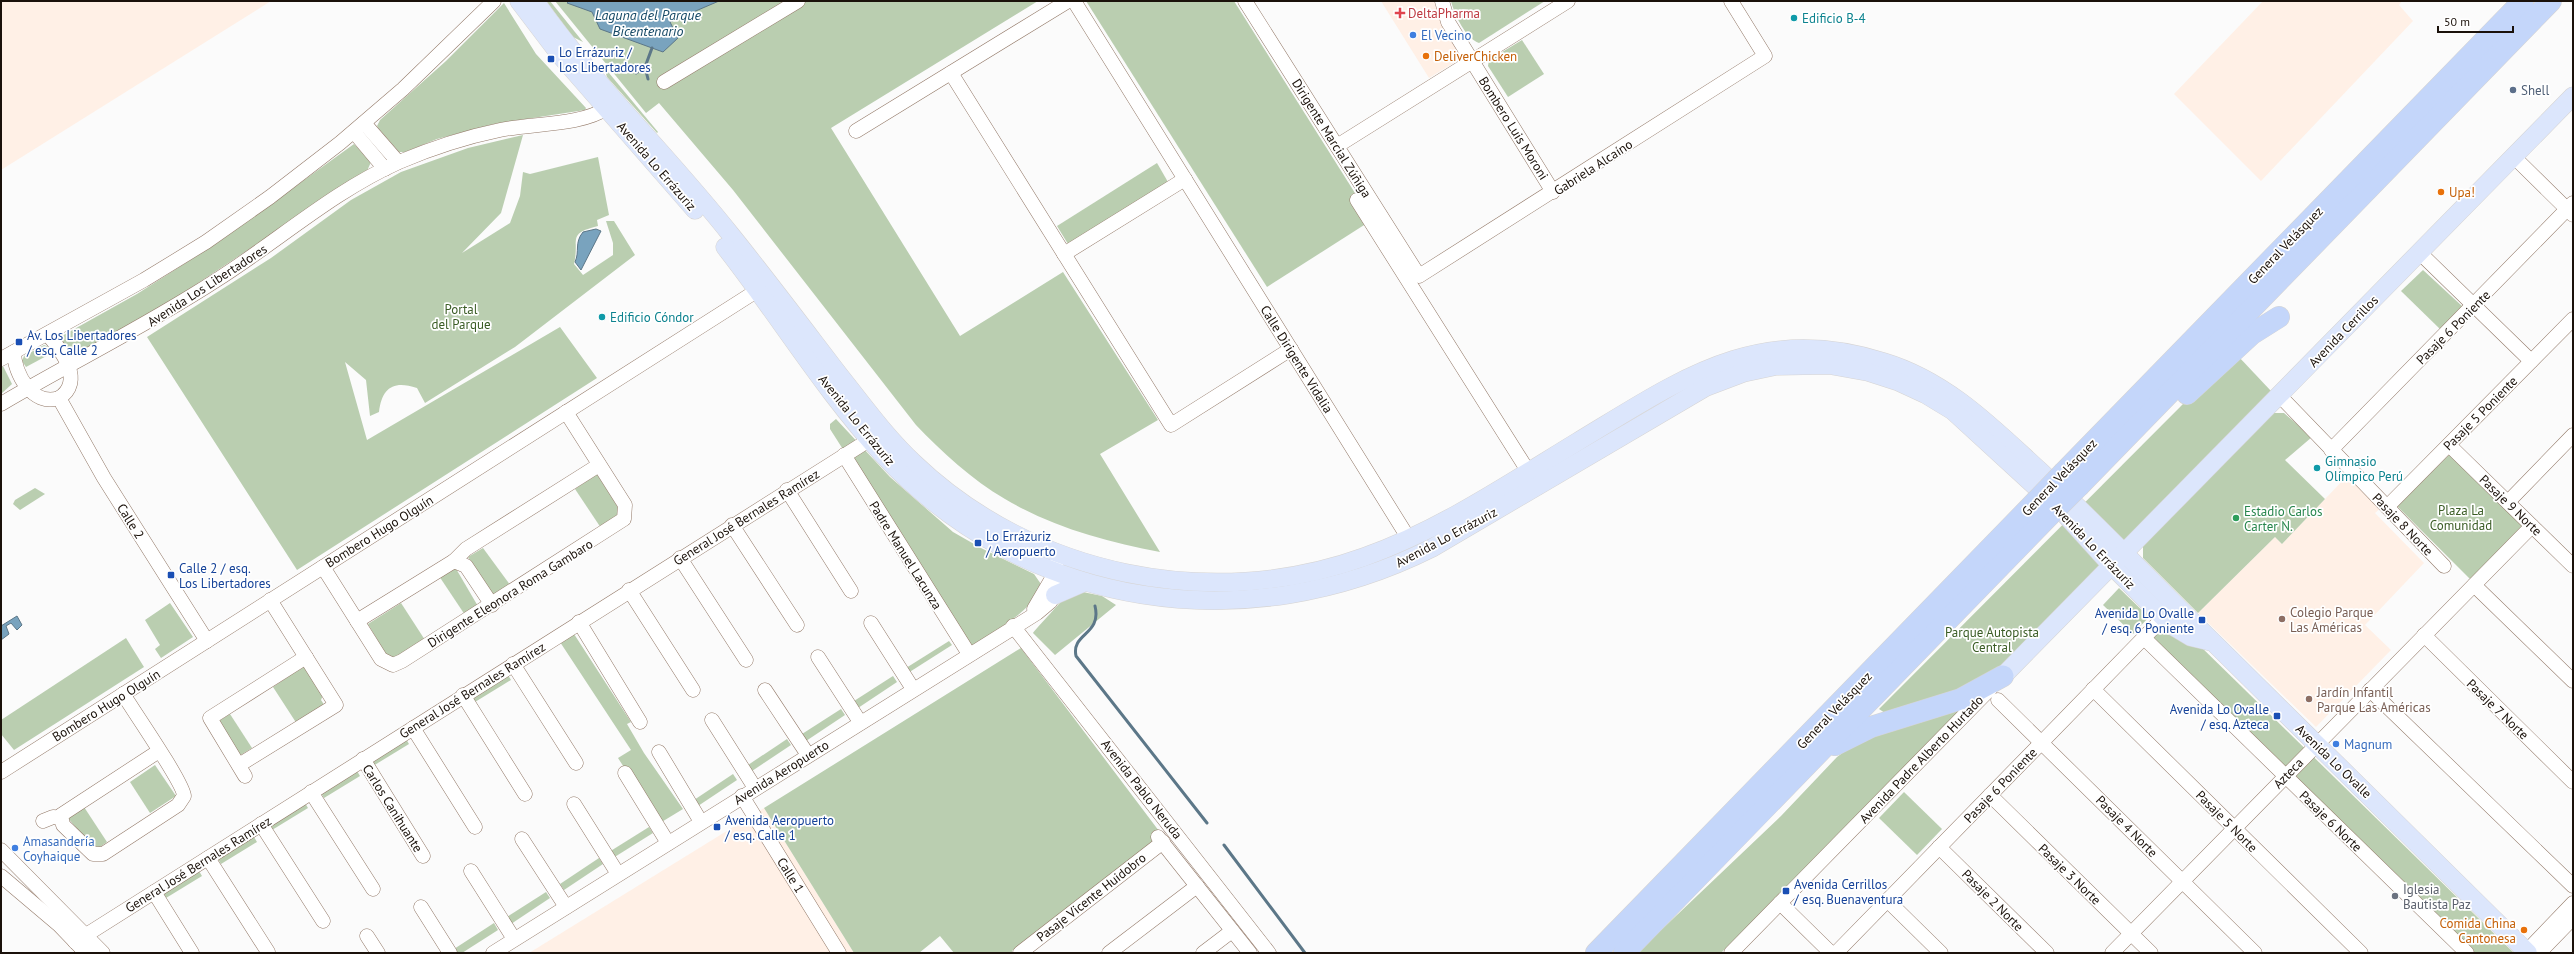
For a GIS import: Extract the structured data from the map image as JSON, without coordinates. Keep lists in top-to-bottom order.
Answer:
{
  "streets": {
    "highway": ["General Velásquez"],
    "main road": [
      "Avenida Lo Errázuriz",
      "Avenida Cerrillos",
      "Avenida Padre Alberto Hurtado",
      "Avenida Lo Ovalle"
    ],
    "street": [
      "Bombero Luis Moroni",
      "Dirigente Marcial Zúñiga",
      "Gabriela Alcaíno",
      "Avenida Los Libertadores",
      "Pasaje 6 Poniente",
      "Calle Dirigente Vidalia",
      "Pasaje 5 Poniente",
      "Pasaje 9 Norte",
      "General José Bernales Ramírez",
      "Calle 2",
      "Pasaje 8 Norte",
      "Bombero Hugo Olguín",
      "Padre Manuel Lacunza",
      "Dirigente Eleonora Roma Gambaro",
      "Pasaje 7 Norte",
      "Avenida Aeropuerto",
      "Azteca",
      "Avenida Pablo Neruda",
      "Carlos Canihuante",
      "Pasaje 5 Norte",
      "Pasaje 6 Norte",
      "Pasaje 4 Norte",
      "Pasaje 3 Norte",
      "Calle 1",
      "Pasaje Vicente Huidobro",
      "Pasaje 2 Norte"
    ]
  },
  "crossings": [
    ["Bombero Luis Moroni", "Gabriela Alcaíno"],
    ["Dirigente Marcial Zúñiga", "Gabriela Alcaíno"],
    ["Avenida Lo Errázuriz", "Avenida Los Libertadores"],
    ["Avenida Lo Errázuriz", "Pasaje 6 Poniente"],
    ["Avenida Lo Errázuriz", "Avenida Cerrillos"],
    ["Avenida Lo Errázuriz", "Calle Dirigente Vidalia"],
    ["Avenida Lo Errázuriz", "General José Bernales Ramírez"],
    ["Avenida Lo Errázuriz", "Bombero Hugo Olguín"],
    ["Avenida Lo Errázuriz", "Avenida Padre Alberto Hurtado"],
    ["Avenida Lo Errázuriz", "Avenida Lo Ovalle"],
    ["Avenida Lo Errázuriz", "Avenida Aeropuerto"],
    ["Pasaje 6 Poniente", "Pasaje 8 Norte"],
    ["Pasaje 6 Poniente", "Pasaje 5 Norte"],
    ["Pasaje 6 Poniente", "Pasaje 6 Norte"],
    ["Pasaje 6 Poniente", "Pasaje 4 Norte"],
    ["Pasaje 6 Poniente", "Pasaje 3 Norte"],
    ["Pasaje 6 Poniente", "Pasaje 2 Norte"],
    ["Avenida Cerrillos", "Pasaje 8 Norte"],
    ["Avenida Cerrillos", "Avenida Padre Alberto Hurtado"],
    ["Avenida Cerrillos", "Avenida Lo Ovalle"],
    ["Pasaje 5 Poniente", "Pasaje 9 Norte"],
    ["Pasaje 5 Poniente", "Pasaje 8 Norte"],
    ["Pasaje 9 Norte", "Azteca"],
    ["General José Bernales Ramírez", "Padre Manuel Lacunza"],
    ["General José Bernales Ramírez", "Carlos Canihuante"],
    ["Calle 2", "Bombero Hugo Olguín"],
    ["Padre Manuel Lacunza", "Avenida Aeropuerto"],
    ["Pasaje 7 Norte", "Azteca"],
    ["Avenida Padre Alberto Hurtado", "Avenida Lo Ovalle"],
    ["Avenida Lo Ovalle", "Azteca"],
    ["Avenida Aeropuerto", "Avenida Pablo Neruda"],
    ["Avenida Aeropuerto", "Calle 1"],
    ["Azteca", "Pasaje 5 Norte"],
    ["Azteca", "Pasaje 6 Norte"],
    ["Azteca", "Pasaje 4 Norte"],
    ["Azteca", "Pasaje 3 Norte"],
    ["Avenida Pablo Neruda", "Pasaje Vicente Huidobro"]
  ],
  "water": ["Laguna del Parque Bicentenario"],
  "parks": ["Portal del Parque", "Plaza La Comunidad", "Parque Autopista Central"],
  "places": {
    "health": ["DeltaPharma"],
    "other": [
      "Edificio B-4",
      "El Vecino",
      "DeliverChicken",
      "Shell",
      "Upa!",
      "Edificio Cóndor",
      "Gimnasio Olímpico Perú",
      "Estadio Carlos Carter N.",
      "Colegio Parque Las Américas",
      "Jardín Infantil Parque Las Américas",
      "Magnum",
      "Amasandería Coyhaique",
      "Iglesia Bautista Paz",
      "Comida China Cantonesa"
    ],
    "transit": [
      "Lo Errázuriz / Los Libertadores",
      "Av. Los Libertadores / esq. Calle 2",
      "Lo Errázuriz / Aeropuerto",
      "Calle 2 / esq. Los Libertadores",
      "Avenida Lo Ovalle / esq. 6 Poniente",
      "Avenida Lo Ovalle / esq. Azteca",
      "Avenida Aeropuerto / esq. Calle 1",
      "Avenida Cerrillos / esq. Buenaventura"
    ]
  },
  "scale_bar": "50 m"
}
